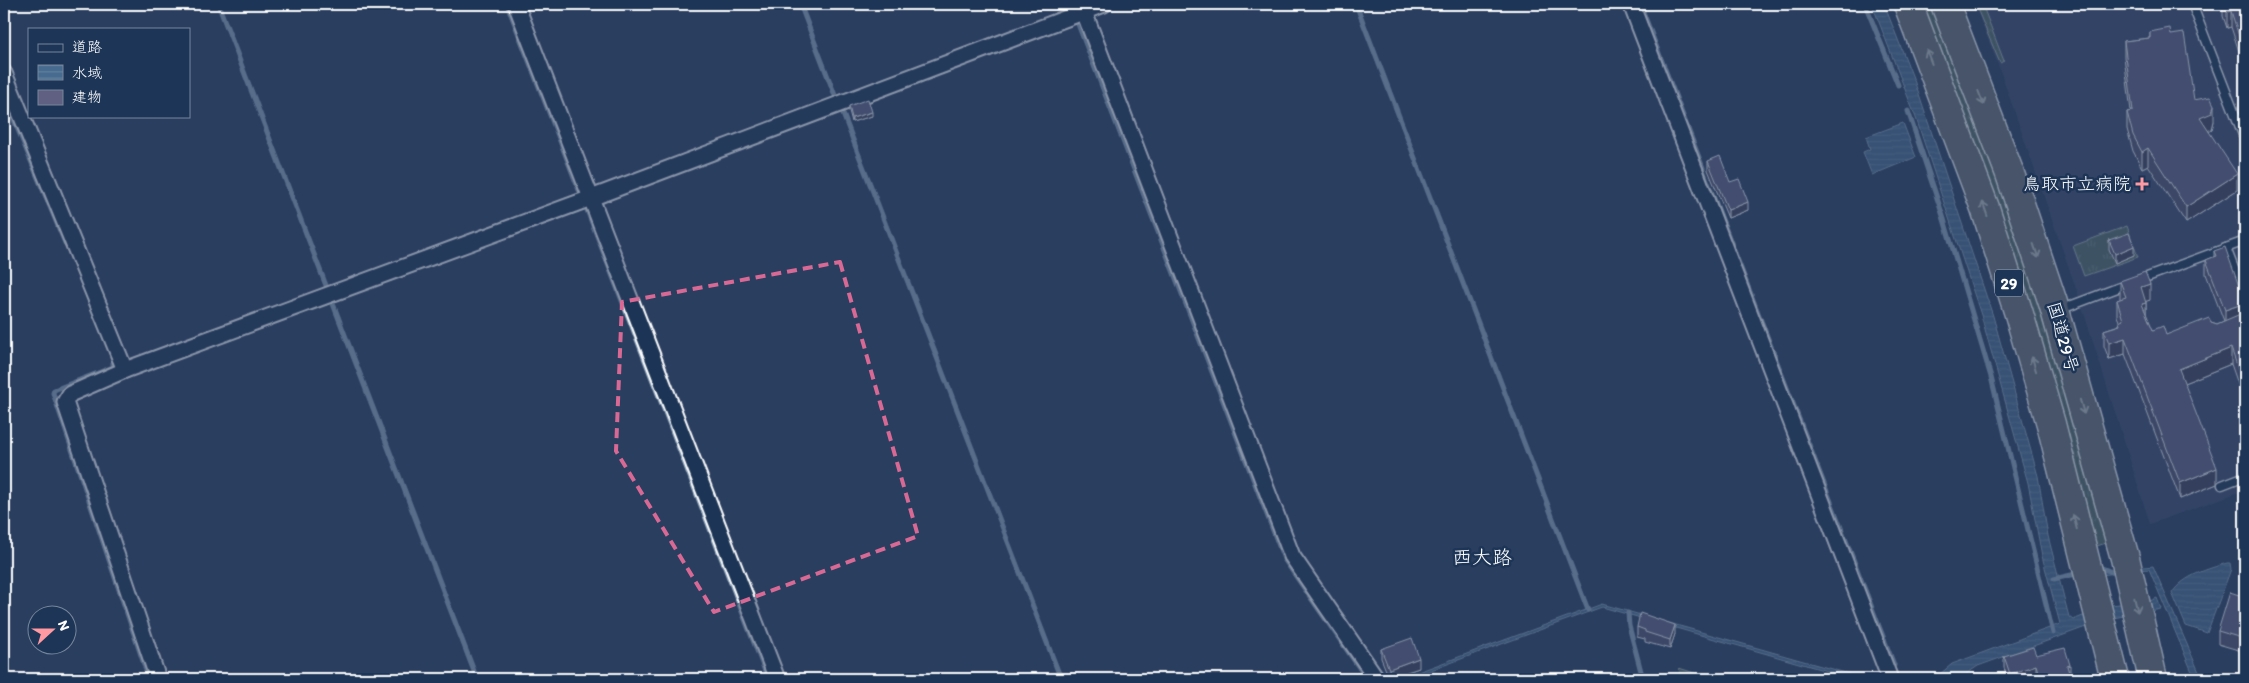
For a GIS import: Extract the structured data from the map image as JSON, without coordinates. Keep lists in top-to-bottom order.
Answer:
{
  "streets": {
    "highway": ["29", "国道29号"]
  },
  "districts": ["西大路"],
  "places": {
    "health": ["鳥取市立病院"]
  },
  "legend": ["道路", "水域", "建物"],
  "north": "right"
}
